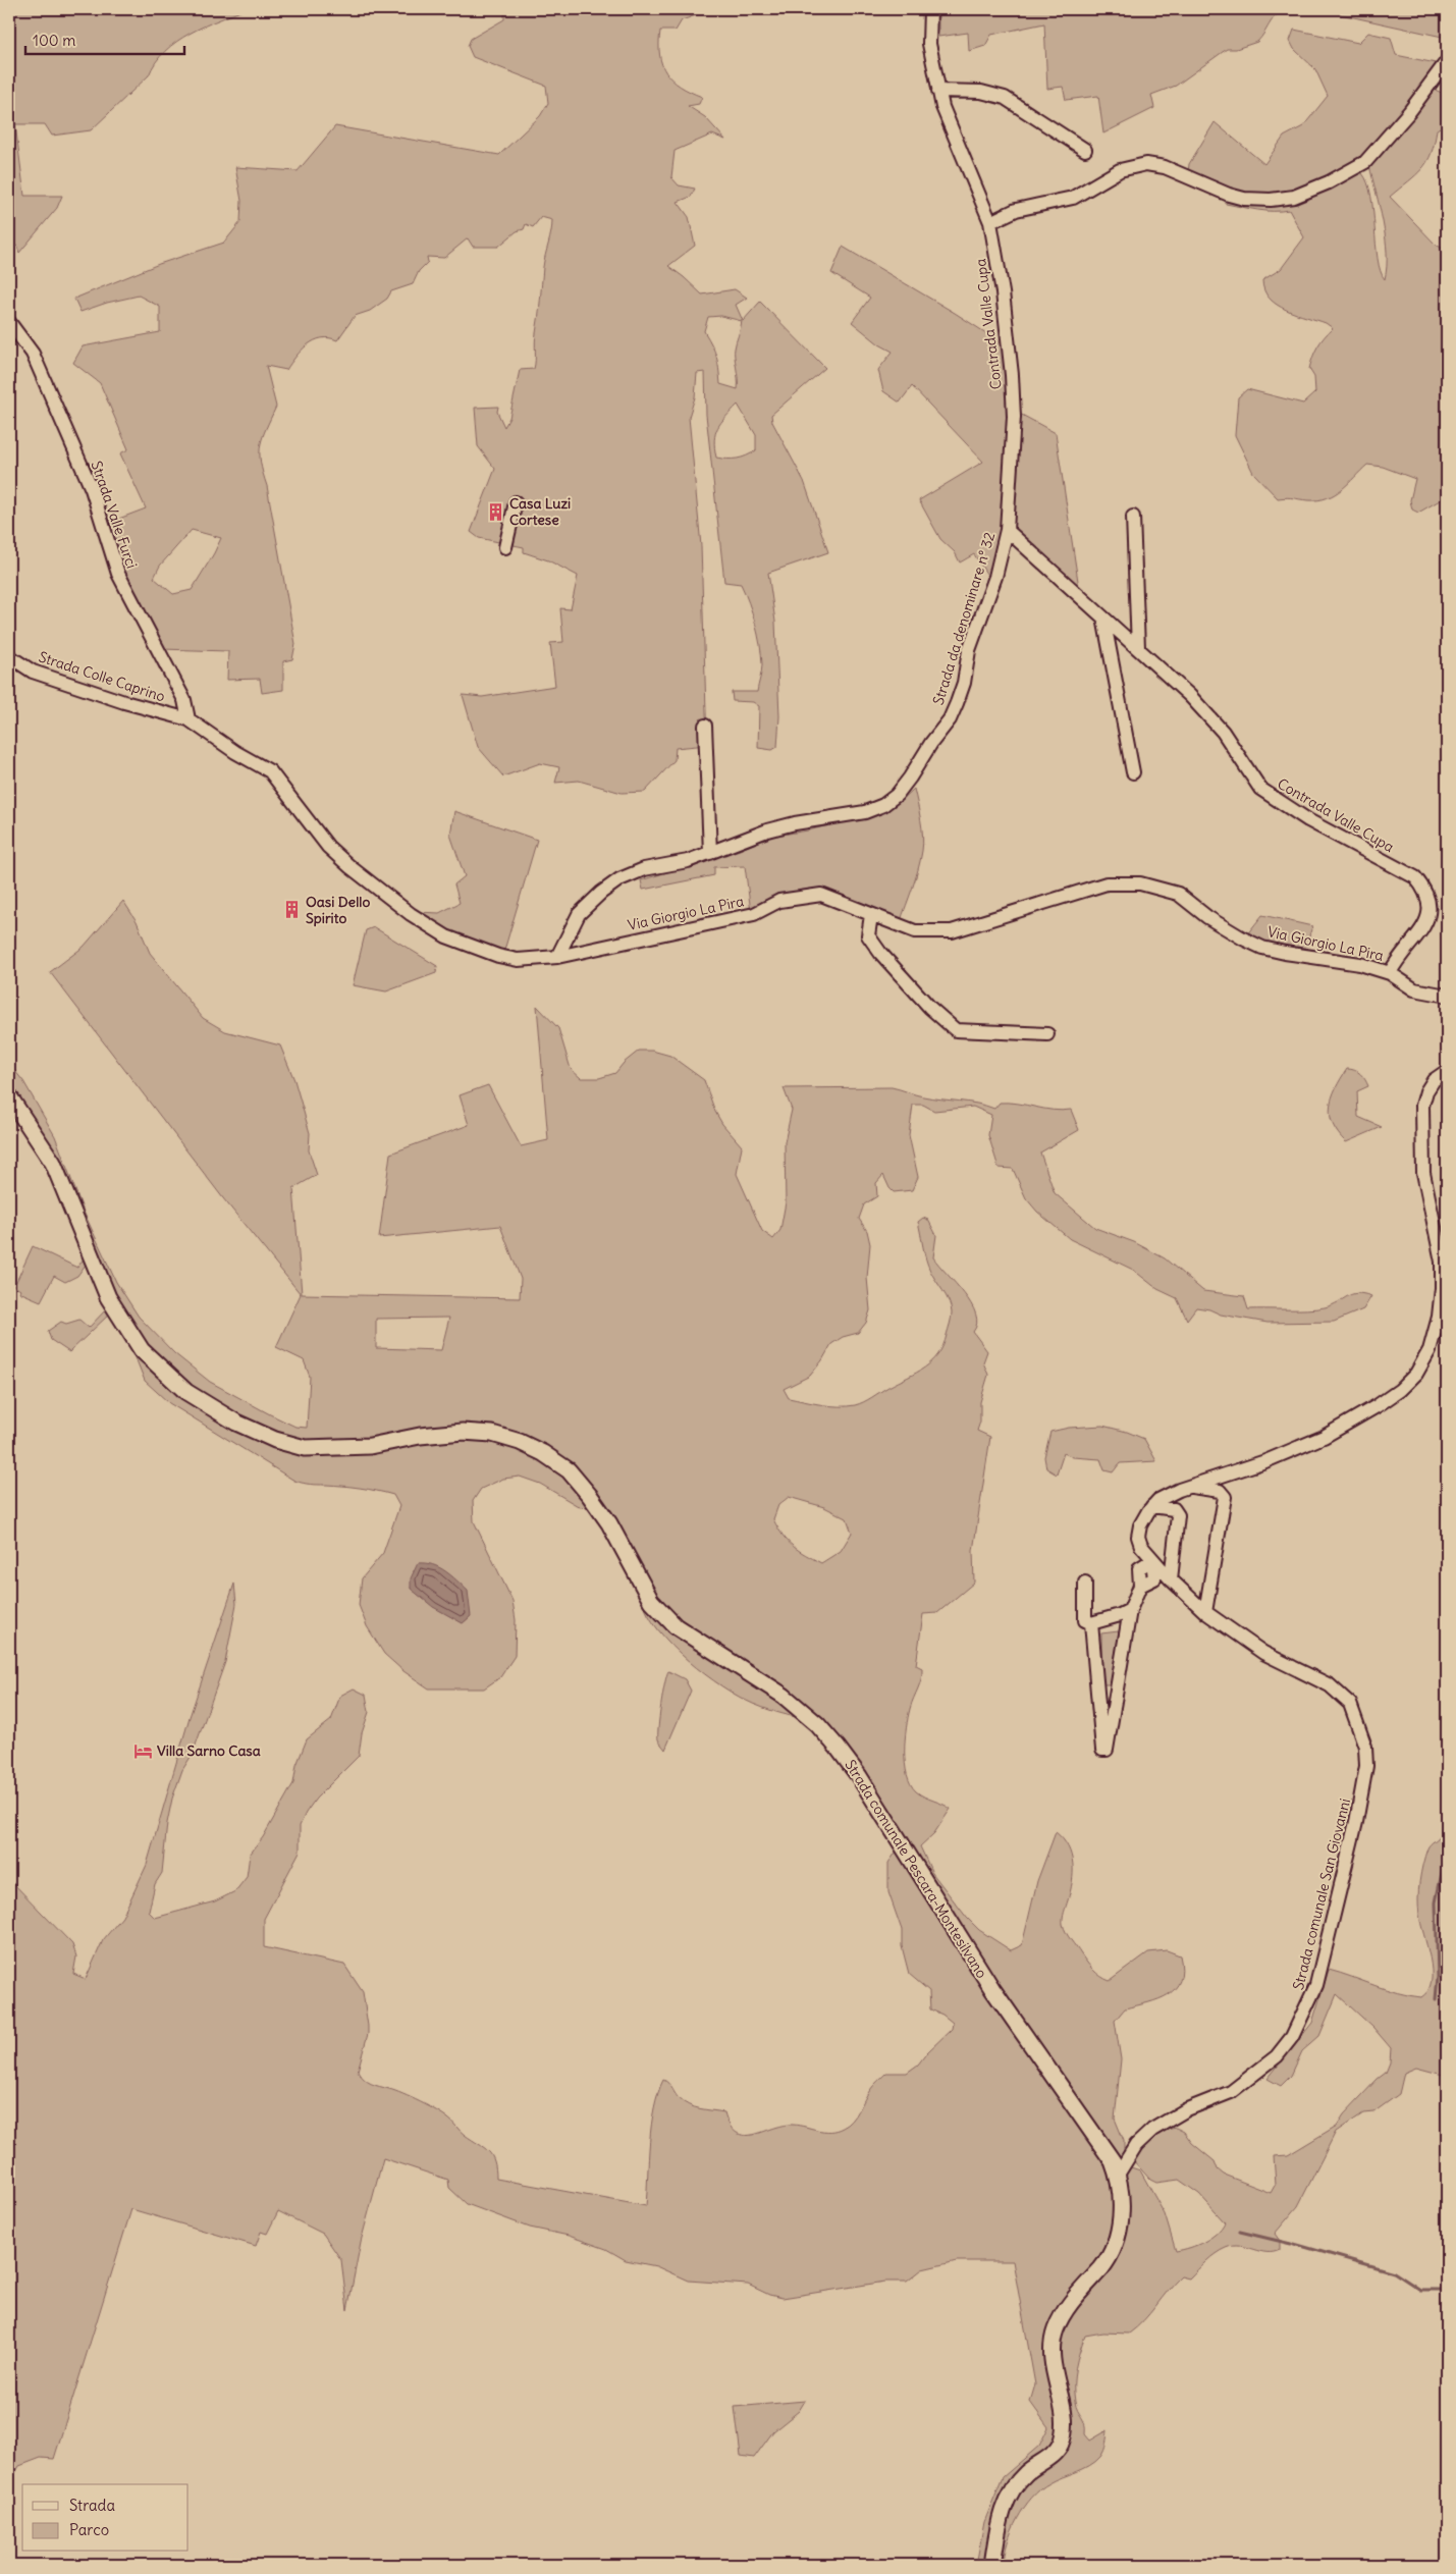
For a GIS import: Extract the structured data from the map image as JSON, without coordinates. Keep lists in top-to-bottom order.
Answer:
{
  "streets": {
    "street": [
      "Contrada Valle Cupa",
      "Strada Valle Furci",
      "Strada da denominare nº 32",
      "Strada Colle Caprino",
      "Via Giorgio La Pira",
      "Strada comunale Pescara-Montesilvano",
      "Strada comunale San Giovanni"
    ]
  },
  "crossings": [
    ["Contrada Valle Cupa", "Strada da denominare nº 32"],
    ["Contrada Valle Cupa", "Via Giorgio La Pira"],
    ["Strada Valle Furci", "Strada Colle Caprino"],
    ["Strada Valle Furci", "Via Giorgio La Pira"],
    ["Strada da denominare nº 32", "Via Giorgio La Pira"],
    ["Strada Colle Caprino", "Via Giorgio La Pira"],
    ["Strada comunale Pescara-Montesilvano", "Strada comunale San Giovanni"]
  ],
  "places": {
    "building": ["Casa Luzi Cortese", "Oasi Dello Spirito"],
    "hotel": ["Villa Sarno Casa"]
  },
  "legend": ["Strada", "Parco"],
  "scale_bar": "100 m"
}
